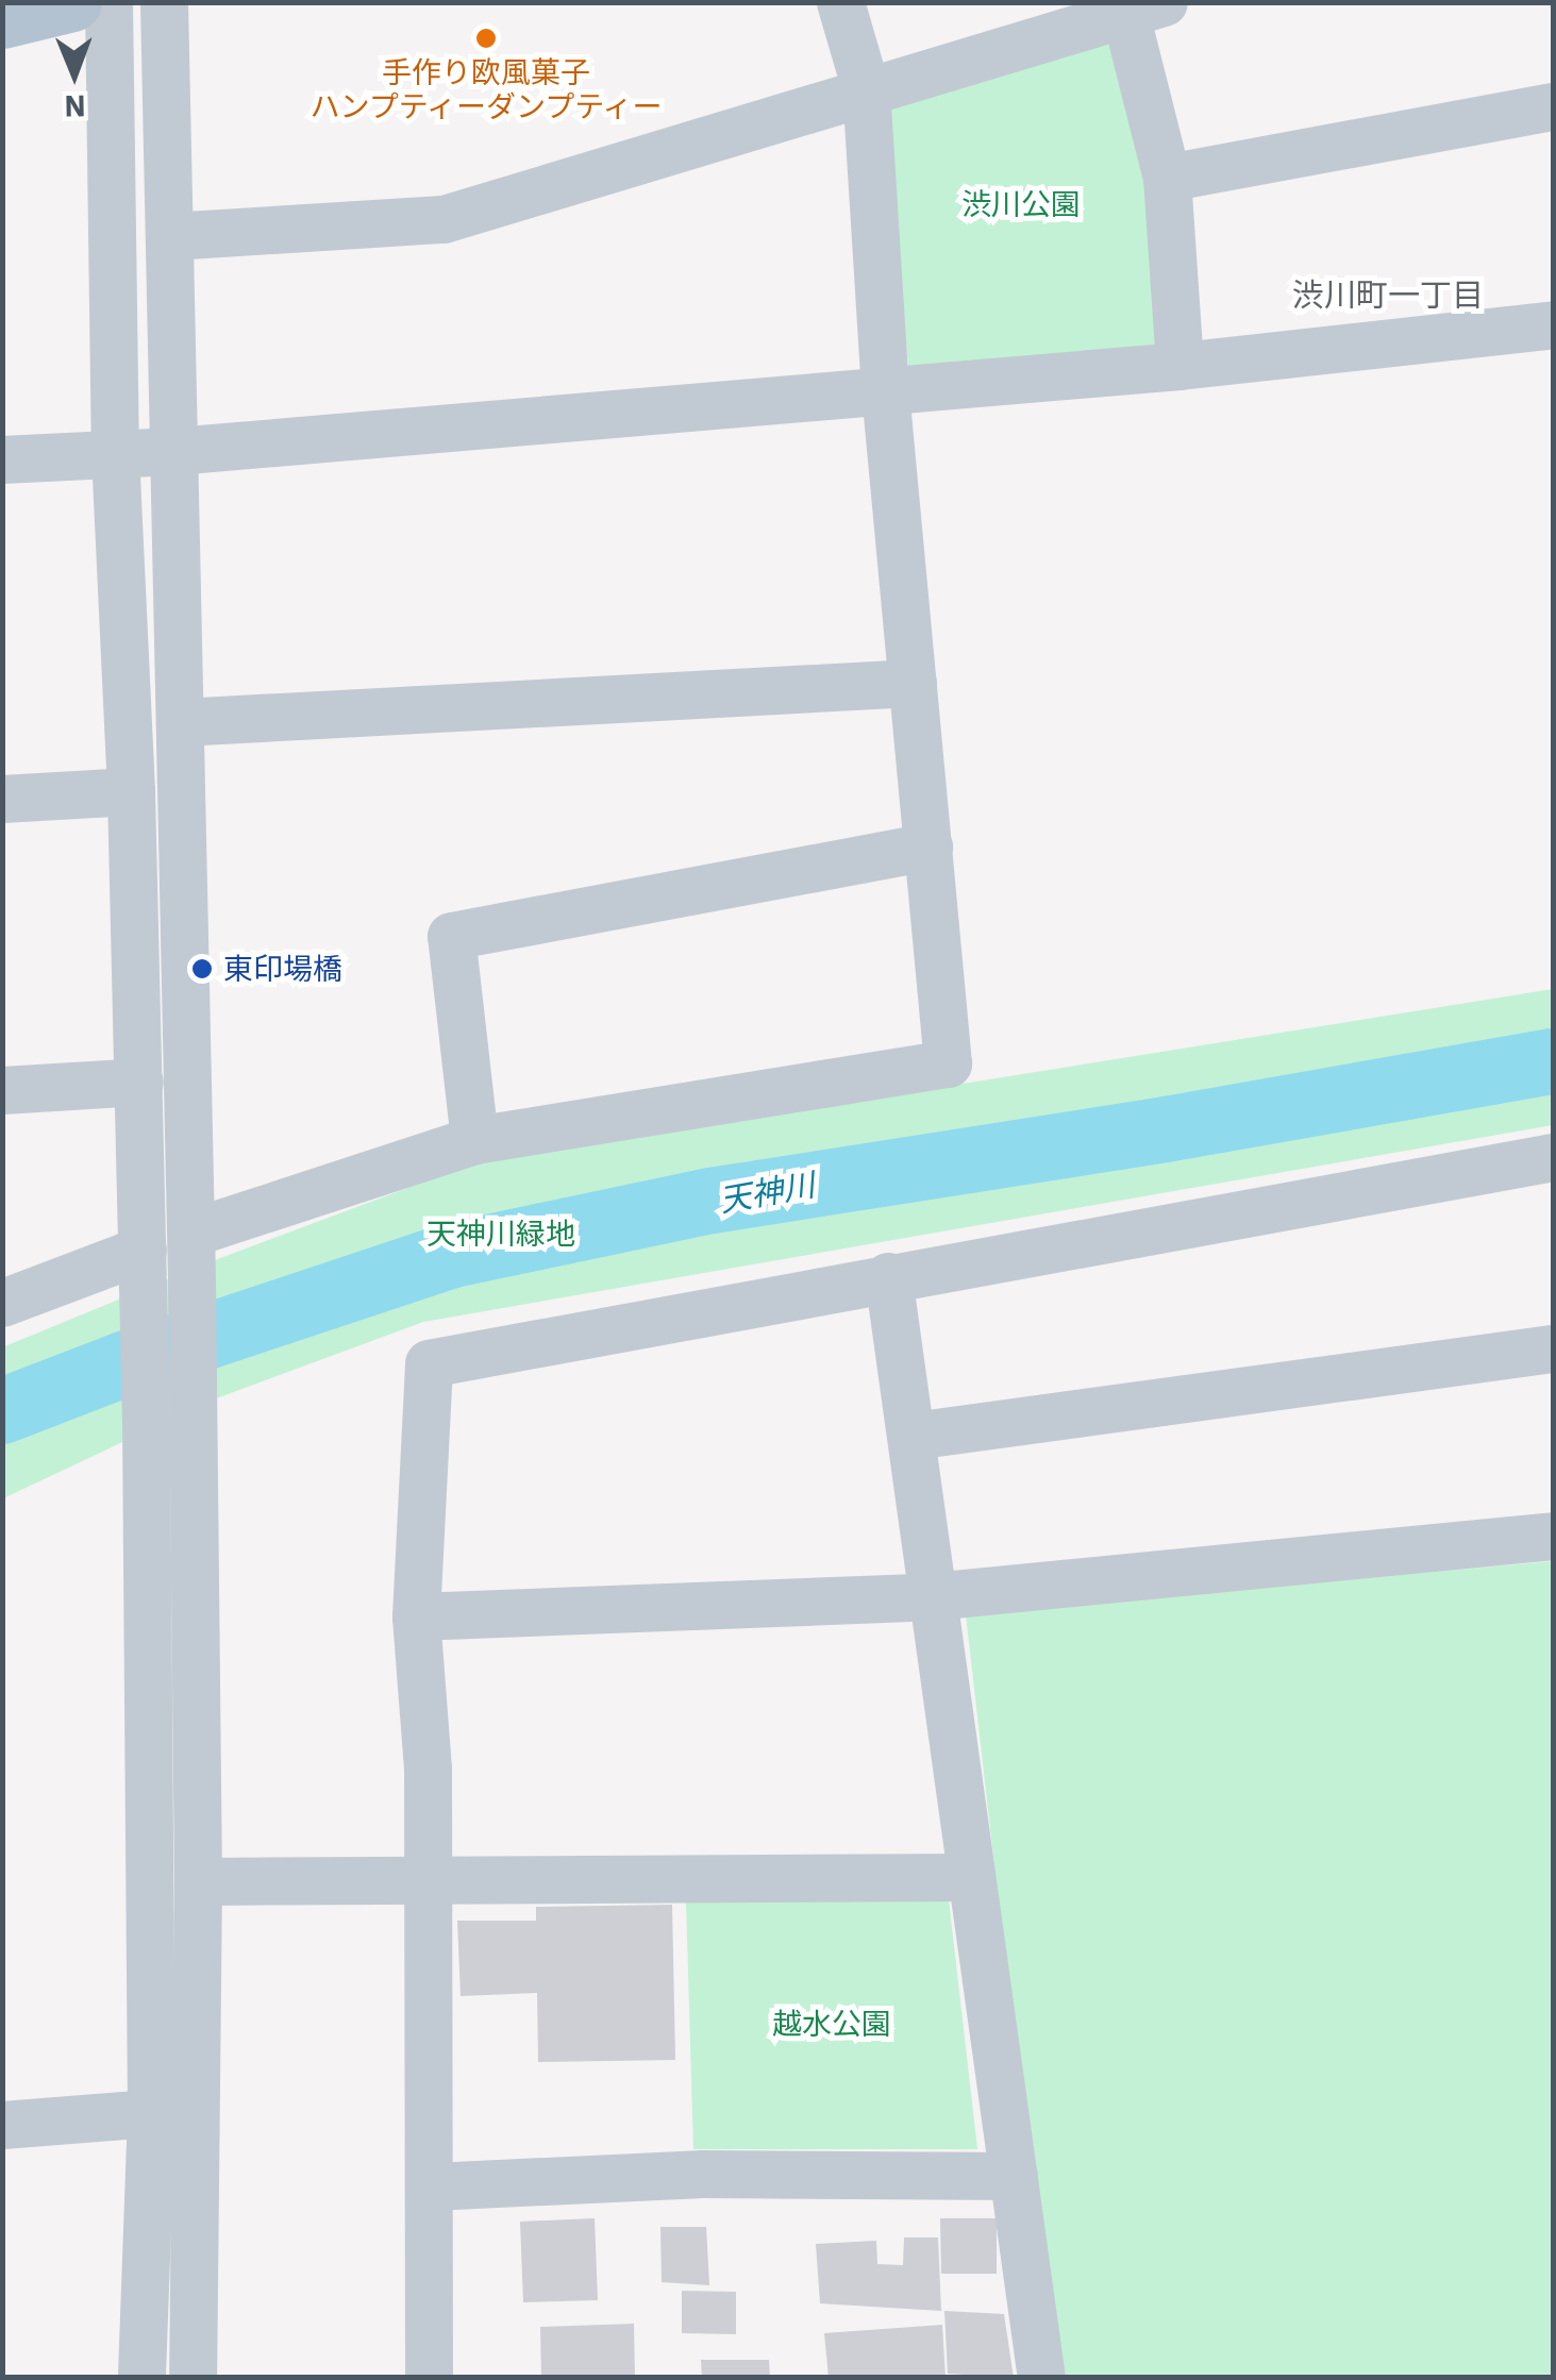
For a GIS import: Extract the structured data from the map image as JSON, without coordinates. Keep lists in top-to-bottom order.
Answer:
{
  "districts": ["渋川町一丁目"],
  "water": ["天神川"],
  "parks": ["渋川公園", "天神川緑地", "越水公園"],
  "places": ["手作り欧風菓子 ハンプティーダンプティー", "東印場橋"],
  "north": "bottom"
}
